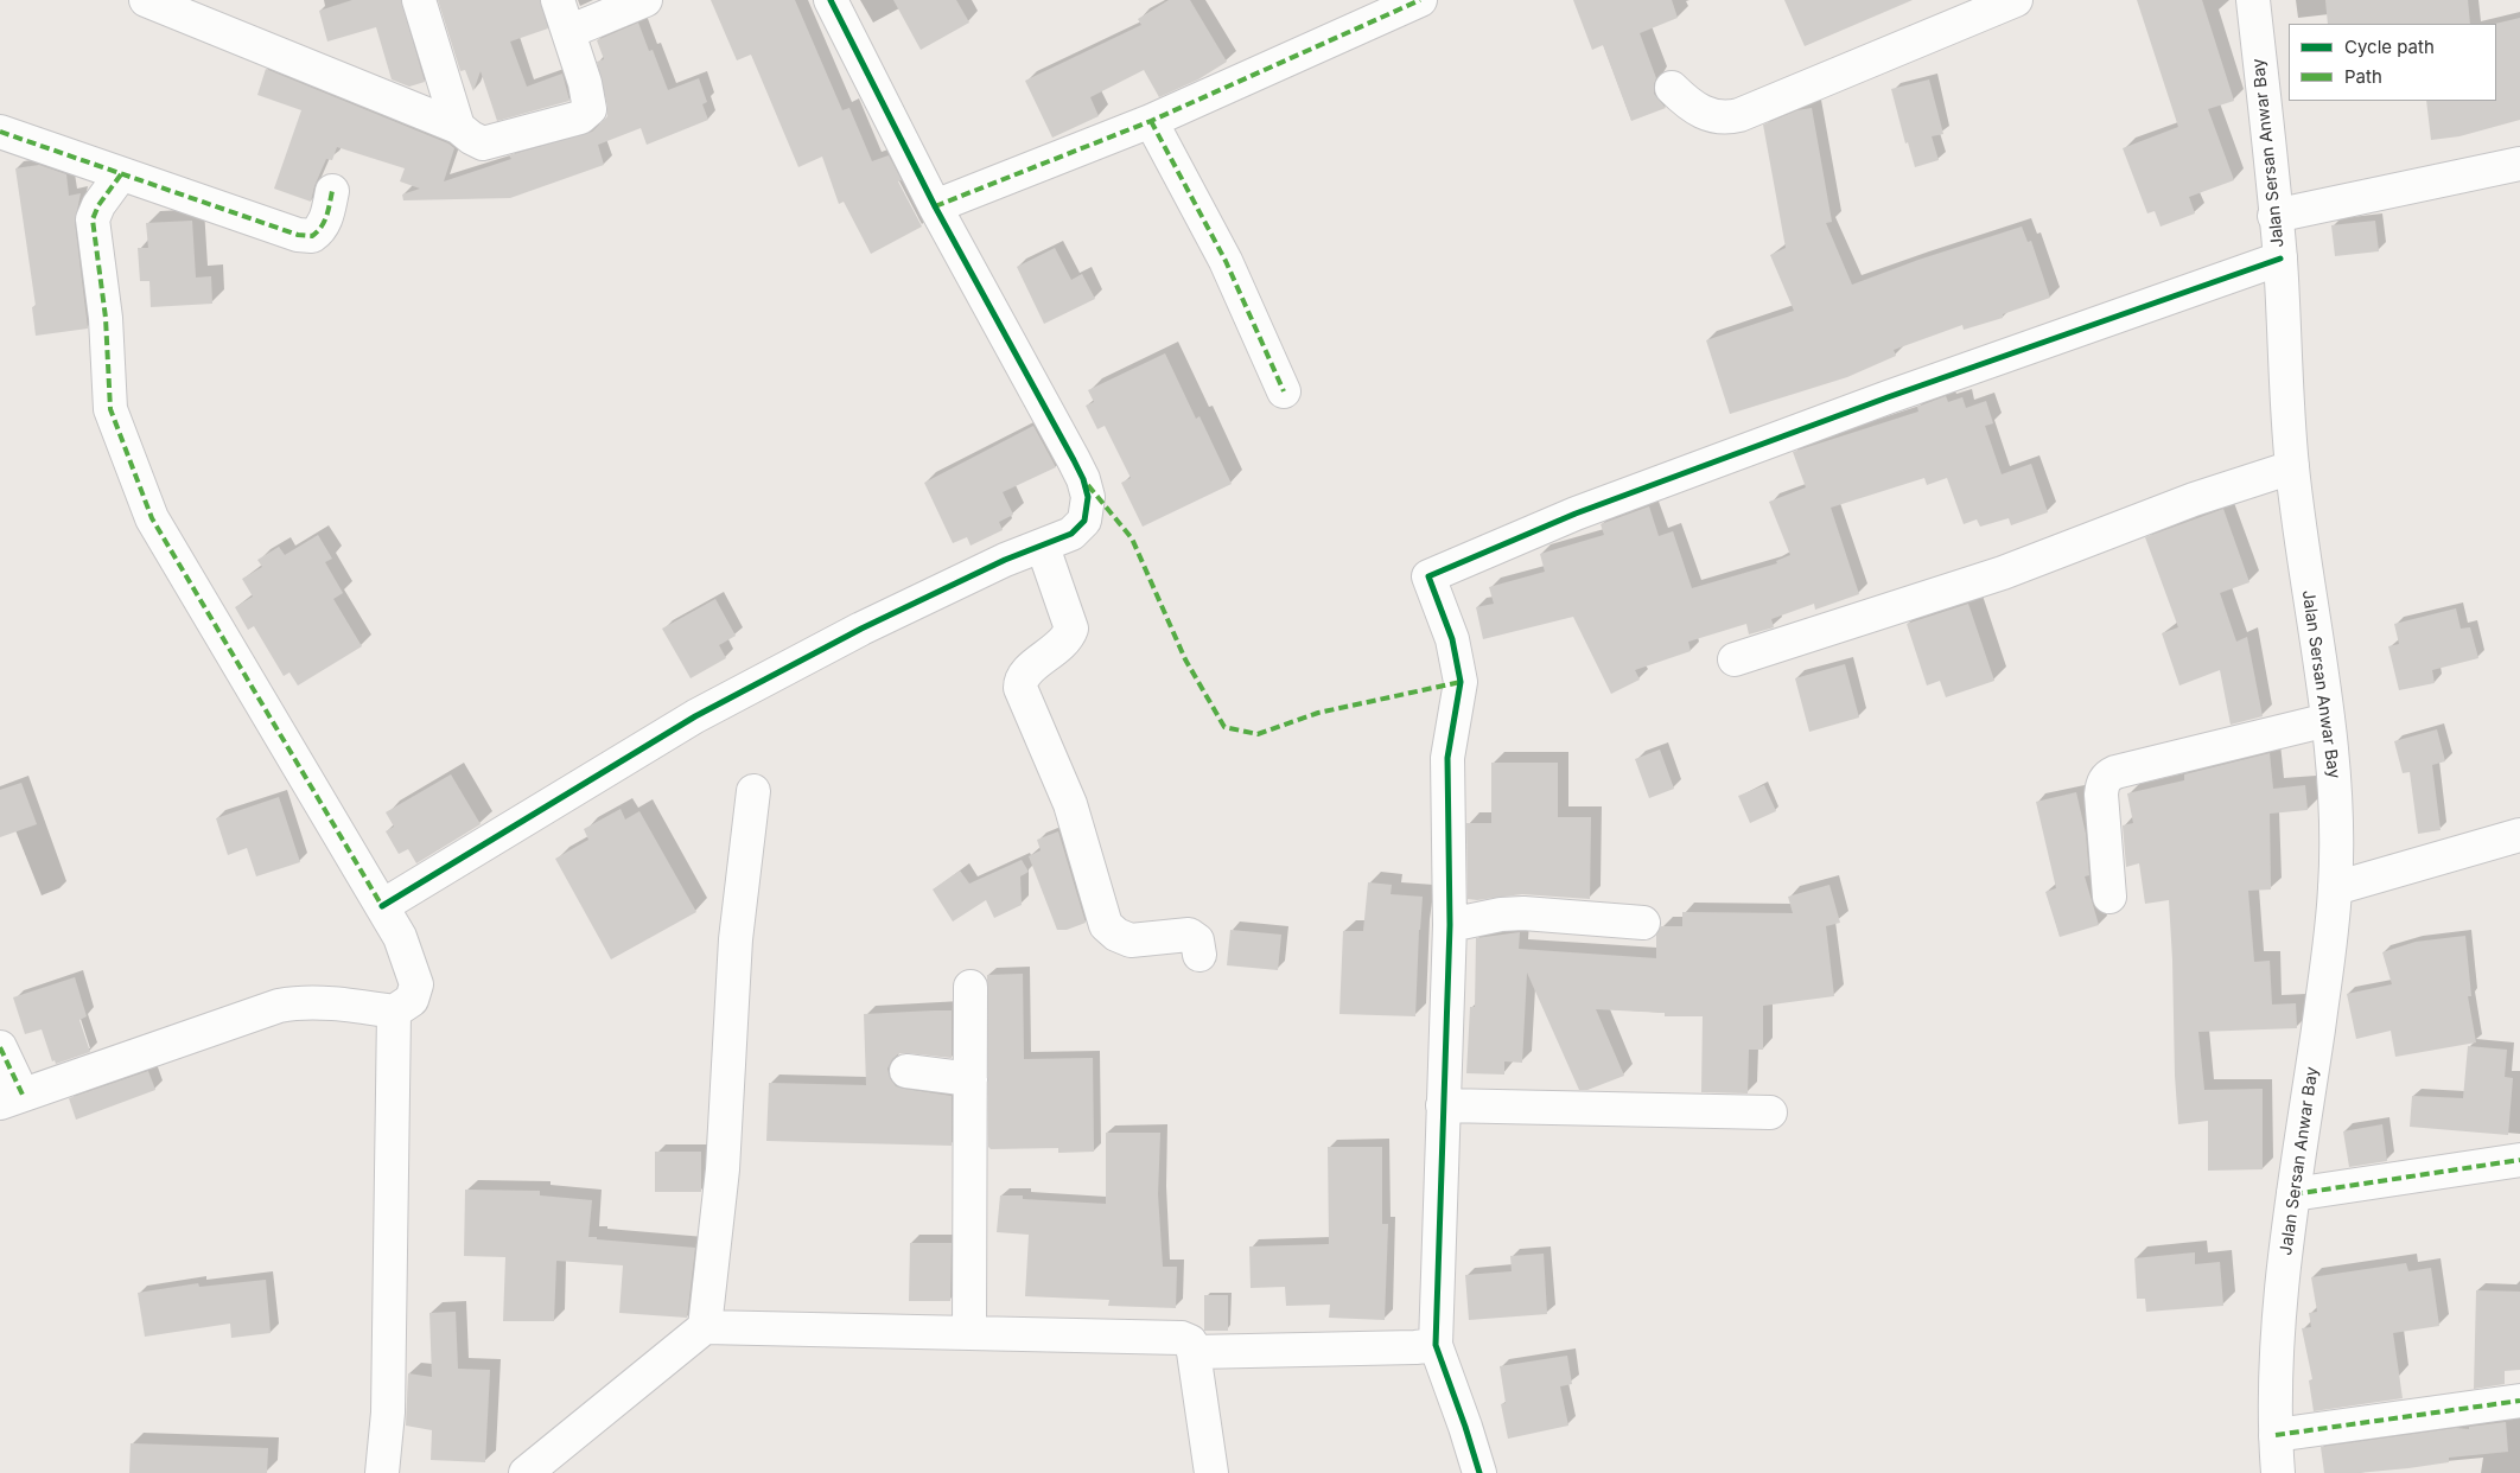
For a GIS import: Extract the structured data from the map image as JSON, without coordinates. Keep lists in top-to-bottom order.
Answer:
{
  "streets": {
    "street": ["Jalan Sersan Anwar Bay"]
  },
  "legend": ["Cycle path", "Path"]
}
